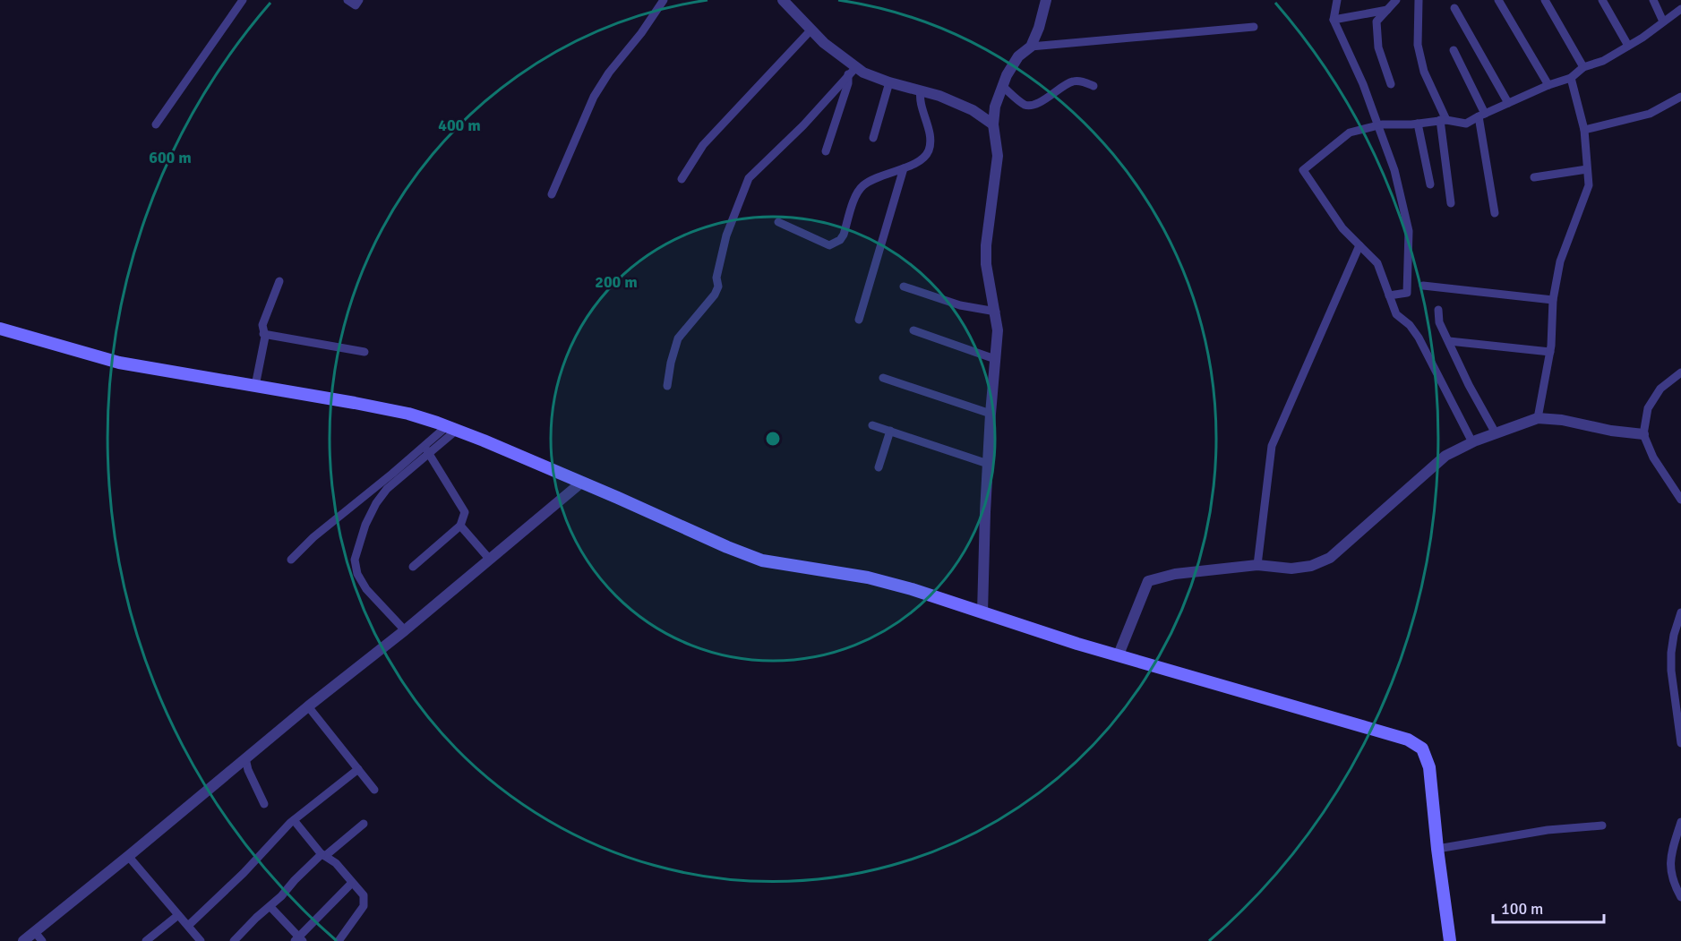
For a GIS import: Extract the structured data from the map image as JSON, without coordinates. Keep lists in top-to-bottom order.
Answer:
{
  "scale_bar": "100 m",
  "rings": ["400 m", "600 m", "200 m"]
}
